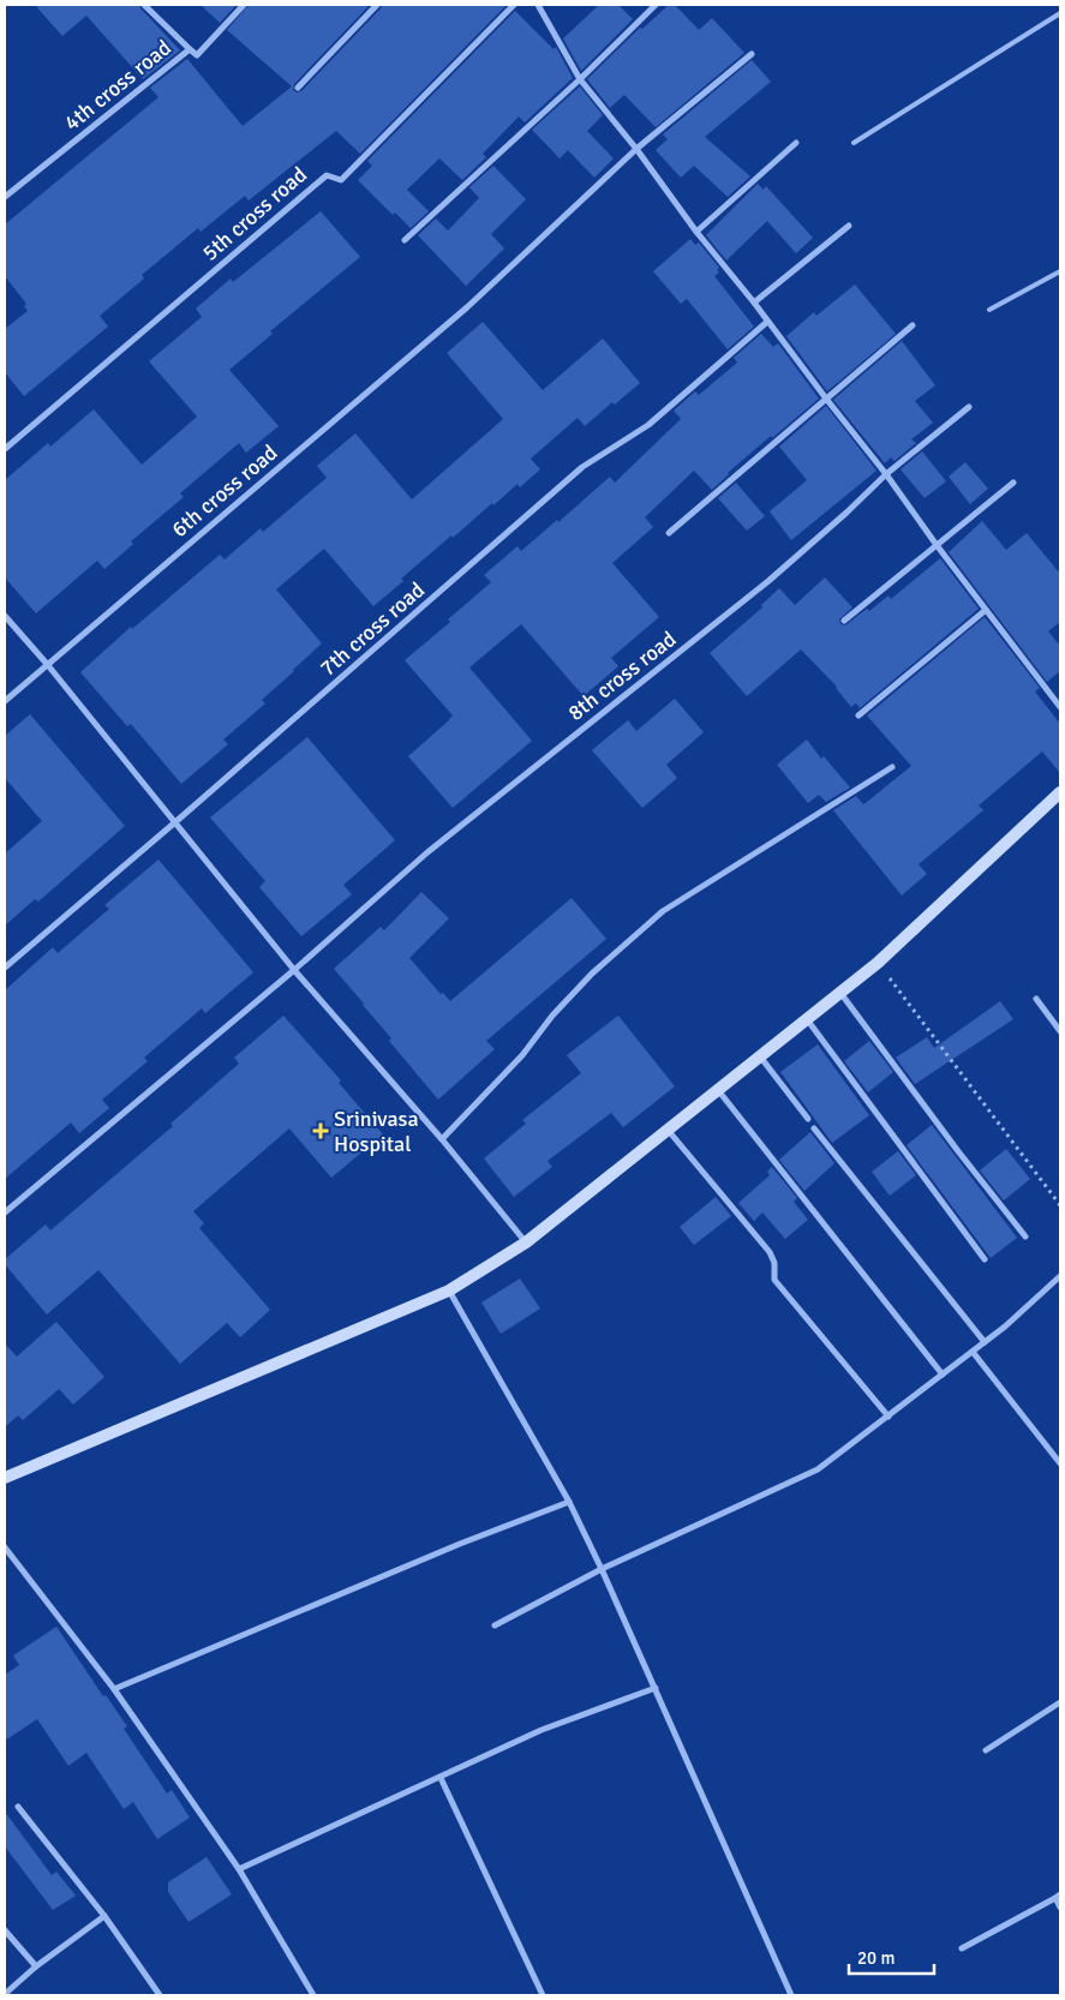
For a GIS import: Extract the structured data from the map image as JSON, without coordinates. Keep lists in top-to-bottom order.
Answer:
{
  "streets": {
    "street": [
      "4th cross road",
      "5th cross road",
      "6th cross road",
      "7th cross road",
      "8th cross road"
    ]
  },
  "places": {
    "health": ["Srinivasa Hospital"]
  },
  "scale_bar": "20 m"
}
